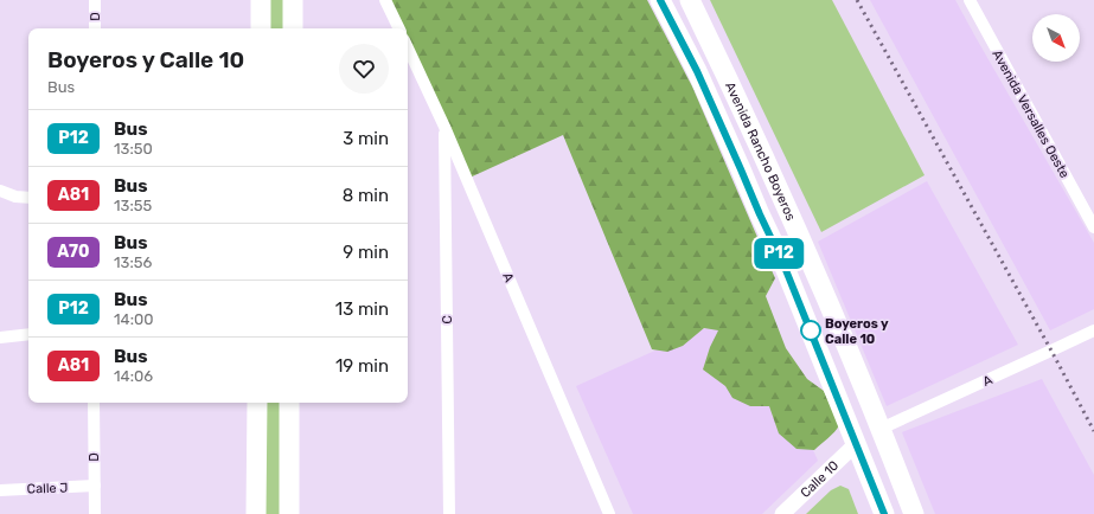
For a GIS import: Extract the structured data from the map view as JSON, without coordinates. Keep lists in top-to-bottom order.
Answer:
{
  "streets": {
    "main road": ["Avenida Rancho Boyeros"],
    "street": [
      "D",
      "Avenida Versalles Oeste",
      "A",
      "C",
      "Calle 10",
      "Calle J"
    ]
  },
  "crossings": [
    ["D", "Calle J"],
    ["Avenida Rancho Boyeros", "A"],
    ["Avenida Rancho Boyeros", "Calle 10"],
    ["A", "C"]
  ],
  "places": ["Boyeros y Calle 10"],
  "lines": ["bus line P12"],
  "north": "bottom right",
  "page": {
    "on_map": "P12",
    "heading": ["Boyeros y Calle 10", "Bus"],
    "list": [
      {
        "mark": "P12",
        "name": "Bus",
        "note": "13:50",
        "value": "3 min"
      },
      {
        "mark": "A81",
        "name": "Bus",
        "note": "13:55",
        "value": "8 min"
      },
      {
        "mark": "A70",
        "name": "Bus",
        "note": "13:56",
        "value": "9 min"
      },
      {
        "mark": "P12",
        "name": "Bus",
        "note": "14:00",
        "value": "13 min"
      },
      {
        "mark": "A81",
        "name": "Bus",
        "note": "14:06",
        "value": "19 min"
      }
    ]
  }
}
